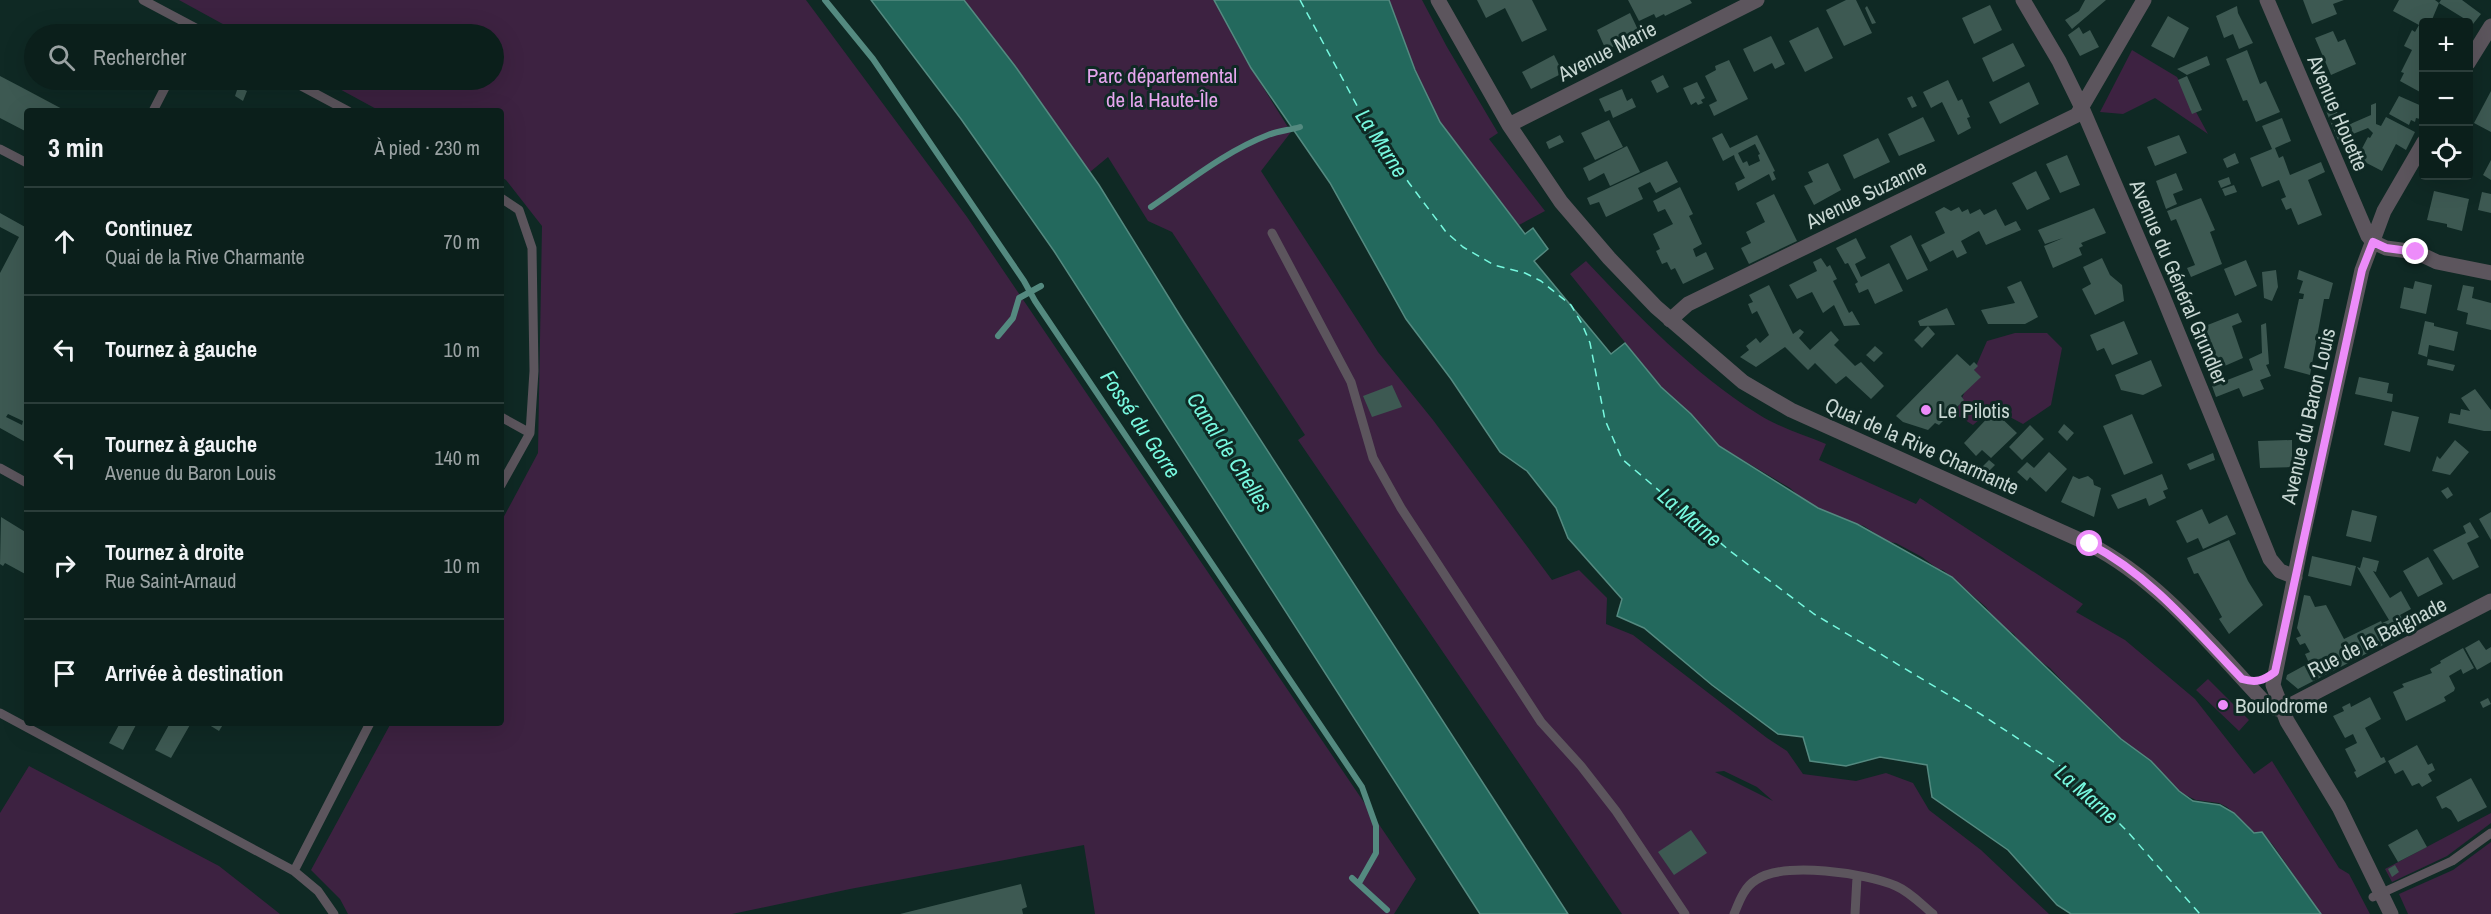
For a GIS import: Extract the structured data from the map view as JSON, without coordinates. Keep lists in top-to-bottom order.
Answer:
{
  "streets": {
    "street": [
      "Avenue Marie",
      "Avenue Houette",
      "Avenue Suzanne",
      "Avenue du Général Grundler",
      "Avenue du Baron Louis",
      "Quai de la Rive Charmante",
      "Rue de la Baignade"
    ]
  },
  "crossings": [
    ["Avenue Marie", "Quai de la Rive Charmante"],
    ["Avenue Houette", "Avenue du Baron Louis"],
    ["Avenue Suzanne", "Avenue du Général Grundler"],
    ["Avenue Suzanne", "Quai de la Rive Charmante"],
    ["Avenue du Général Grundler", "Avenue du Baron Louis"],
    ["Avenue du Baron Louis", "Quai de la Rive Charmante"],
    ["Avenue du Baron Louis", "Rue de la Baignade"],
    ["Quai de la Rive Charmante", "Rue de la Baignade"]
  ],
  "water": ["La Marne", "Fossé du Gorre", "Canal de Chelles"],
  "parks": ["Parc départemental de la Haute-Île"],
  "places": ["Le Pilotis", "Boulodrome"],
  "page": {
    "map_buttons": ["+", "−"],
    "search": "Rechercher",
    "heading": ["3 min", "À pied · 230 m"],
    "list": [
      ["Continuez", "Quai de la Rive Charmante", "70 m"],
      ["Tournez à gauche", "10 m"],
      ["Tournez à gauche", "Avenue du Baron Louis", "140 m"],
      ["Tournez à droite", "Rue Saint-Arnaud", "10 m"],
      "Arrivée à destination"
    ]
  }
}
